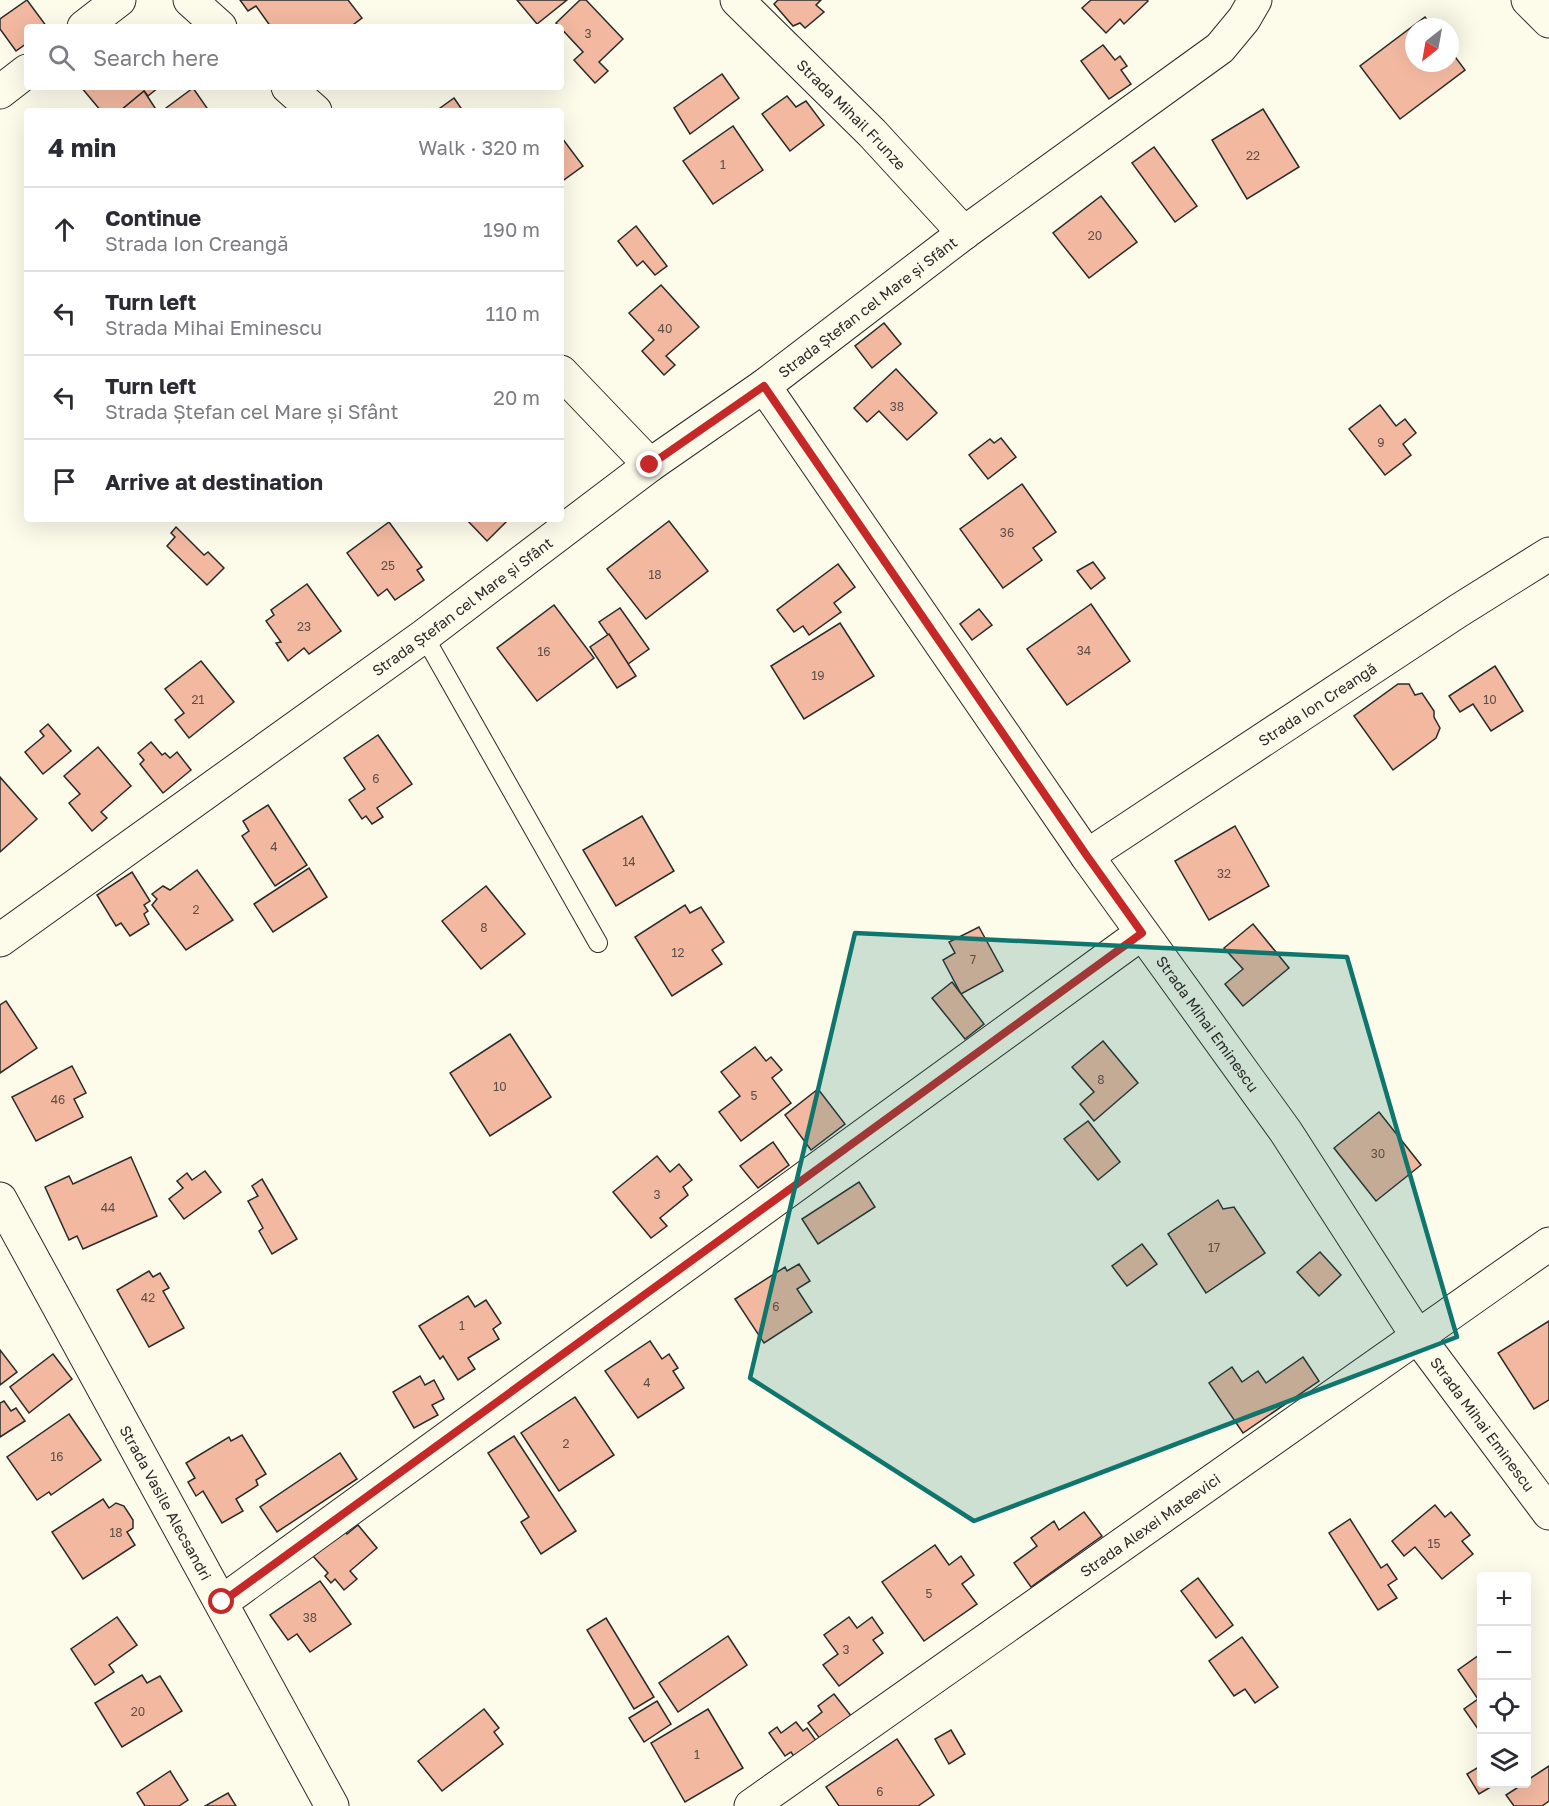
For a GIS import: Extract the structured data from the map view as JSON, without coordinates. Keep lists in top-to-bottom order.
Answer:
{
  "streets": {
    "street": [
      "Strada Mihail Frunze",
      "Strada Ștefan cel Mare și Sfânt",
      "Strada Ion Creangă",
      "Strada Mihai Eminescu",
      "Strada Vasile Alecsandri",
      "Strada Alexei Mateevici"
    ]
  },
  "crossings": [
    ["Strada Mihail Frunze", "Strada Ștefan cel Mare și Sfânt"],
    ["Strada Ștefan cel Mare și Sfânt", "Strada Mihai Eminescu"],
    ["Strada Ion Creangă", "Strada Mihai Eminescu"],
    ["Strada Mihai Eminescu", "Strada Alexei Mateevici"]
  ],
  "house_numbers": [
    "3",
    "22",
    "1",
    "20",
    "40",
    "38",
    "9",
    "36",
    "25",
    "18",
    "23",
    "34",
    "16",
    "19",
    "21",
    "10",
    "6",
    "4",
    "14",
    "32",
    "2",
    "8",
    "12",
    "7",
    "8",
    "10",
    "5",
    "46",
    "30",
    "3",
    "44",
    "17",
    "42",
    "6",
    "1",
    "4",
    "2",
    "16",
    "18",
    "15",
    "5",
    "38",
    "3",
    "20",
    "1",
    "6"
  ],
  "north": "bottom left",
  "page": {
    "search": "Search here",
    "heading": ["4 min", "Walk · 320 m"],
    "list": [
      ["Continue", "Strada Ion Creangă", "190 m"],
      ["Turn left", "Strada Mihai Eminescu", "110 m"],
      ["Turn left", "Strada Ștefan cel Mare și Sfânt", "20 m"],
      "Arrive at destination"
    ],
    "map_buttons": ["+", "−"]
  }
}
